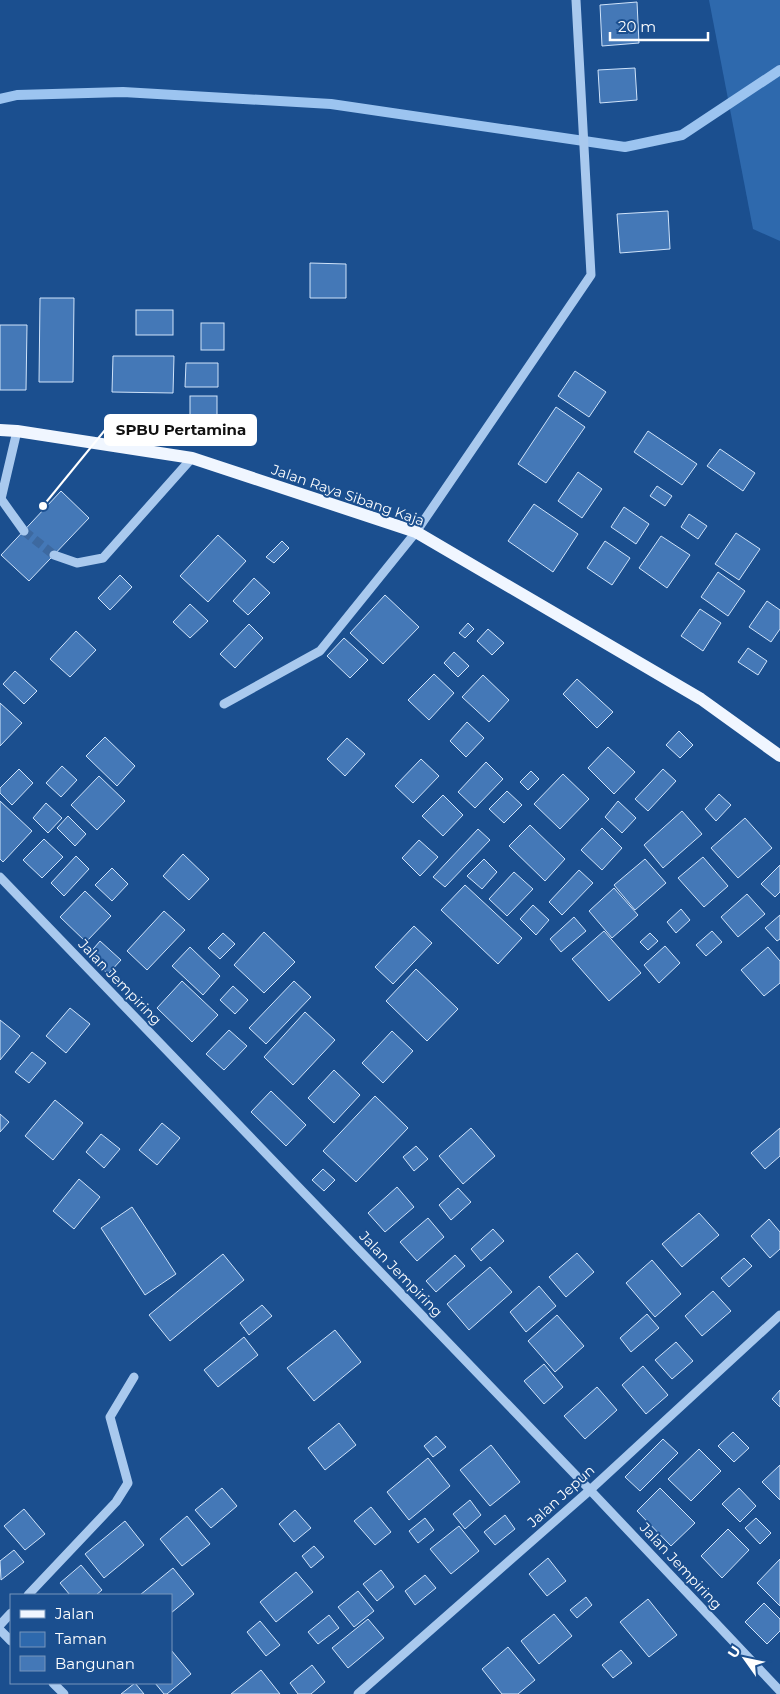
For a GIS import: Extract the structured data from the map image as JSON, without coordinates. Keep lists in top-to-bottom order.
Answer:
{
  "streets": {
    "main road": ["Jalan Raya Sibang Kaja"],
    "street": ["Jalan Jempiring", "Jalan Jepun"]
  },
  "crossings": [
    ["Jalan Jempiring", "Jalan Jepun"]
  ],
  "places": ["SPBU Pertamina"],
  "legend": ["Jalan", "Taman", "Bangunan"],
  "scale_bar": "20 m",
  "north": "top left"
}
